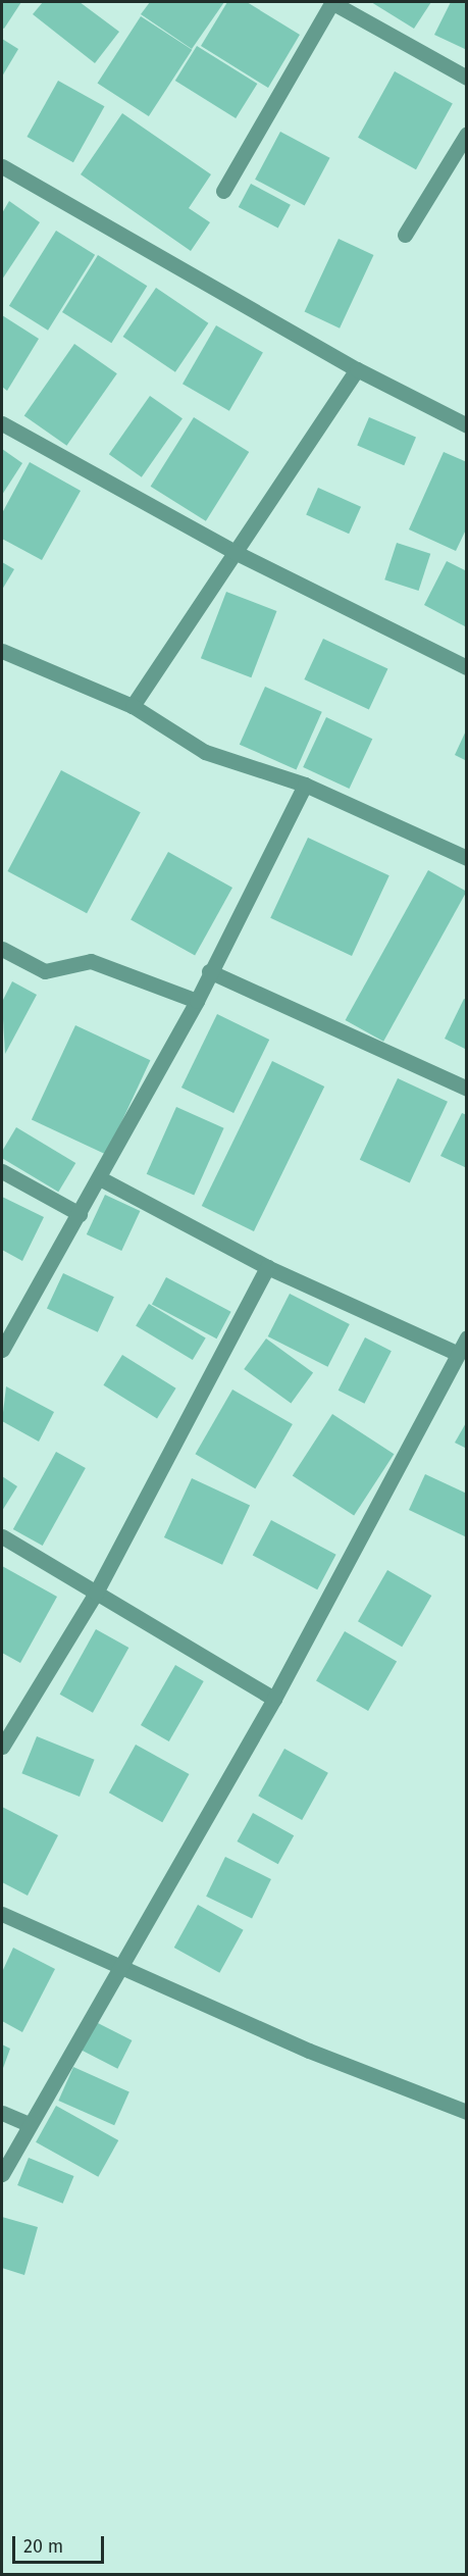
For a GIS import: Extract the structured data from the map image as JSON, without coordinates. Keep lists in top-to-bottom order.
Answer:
{
  "scale_bar": "20 m"
}
